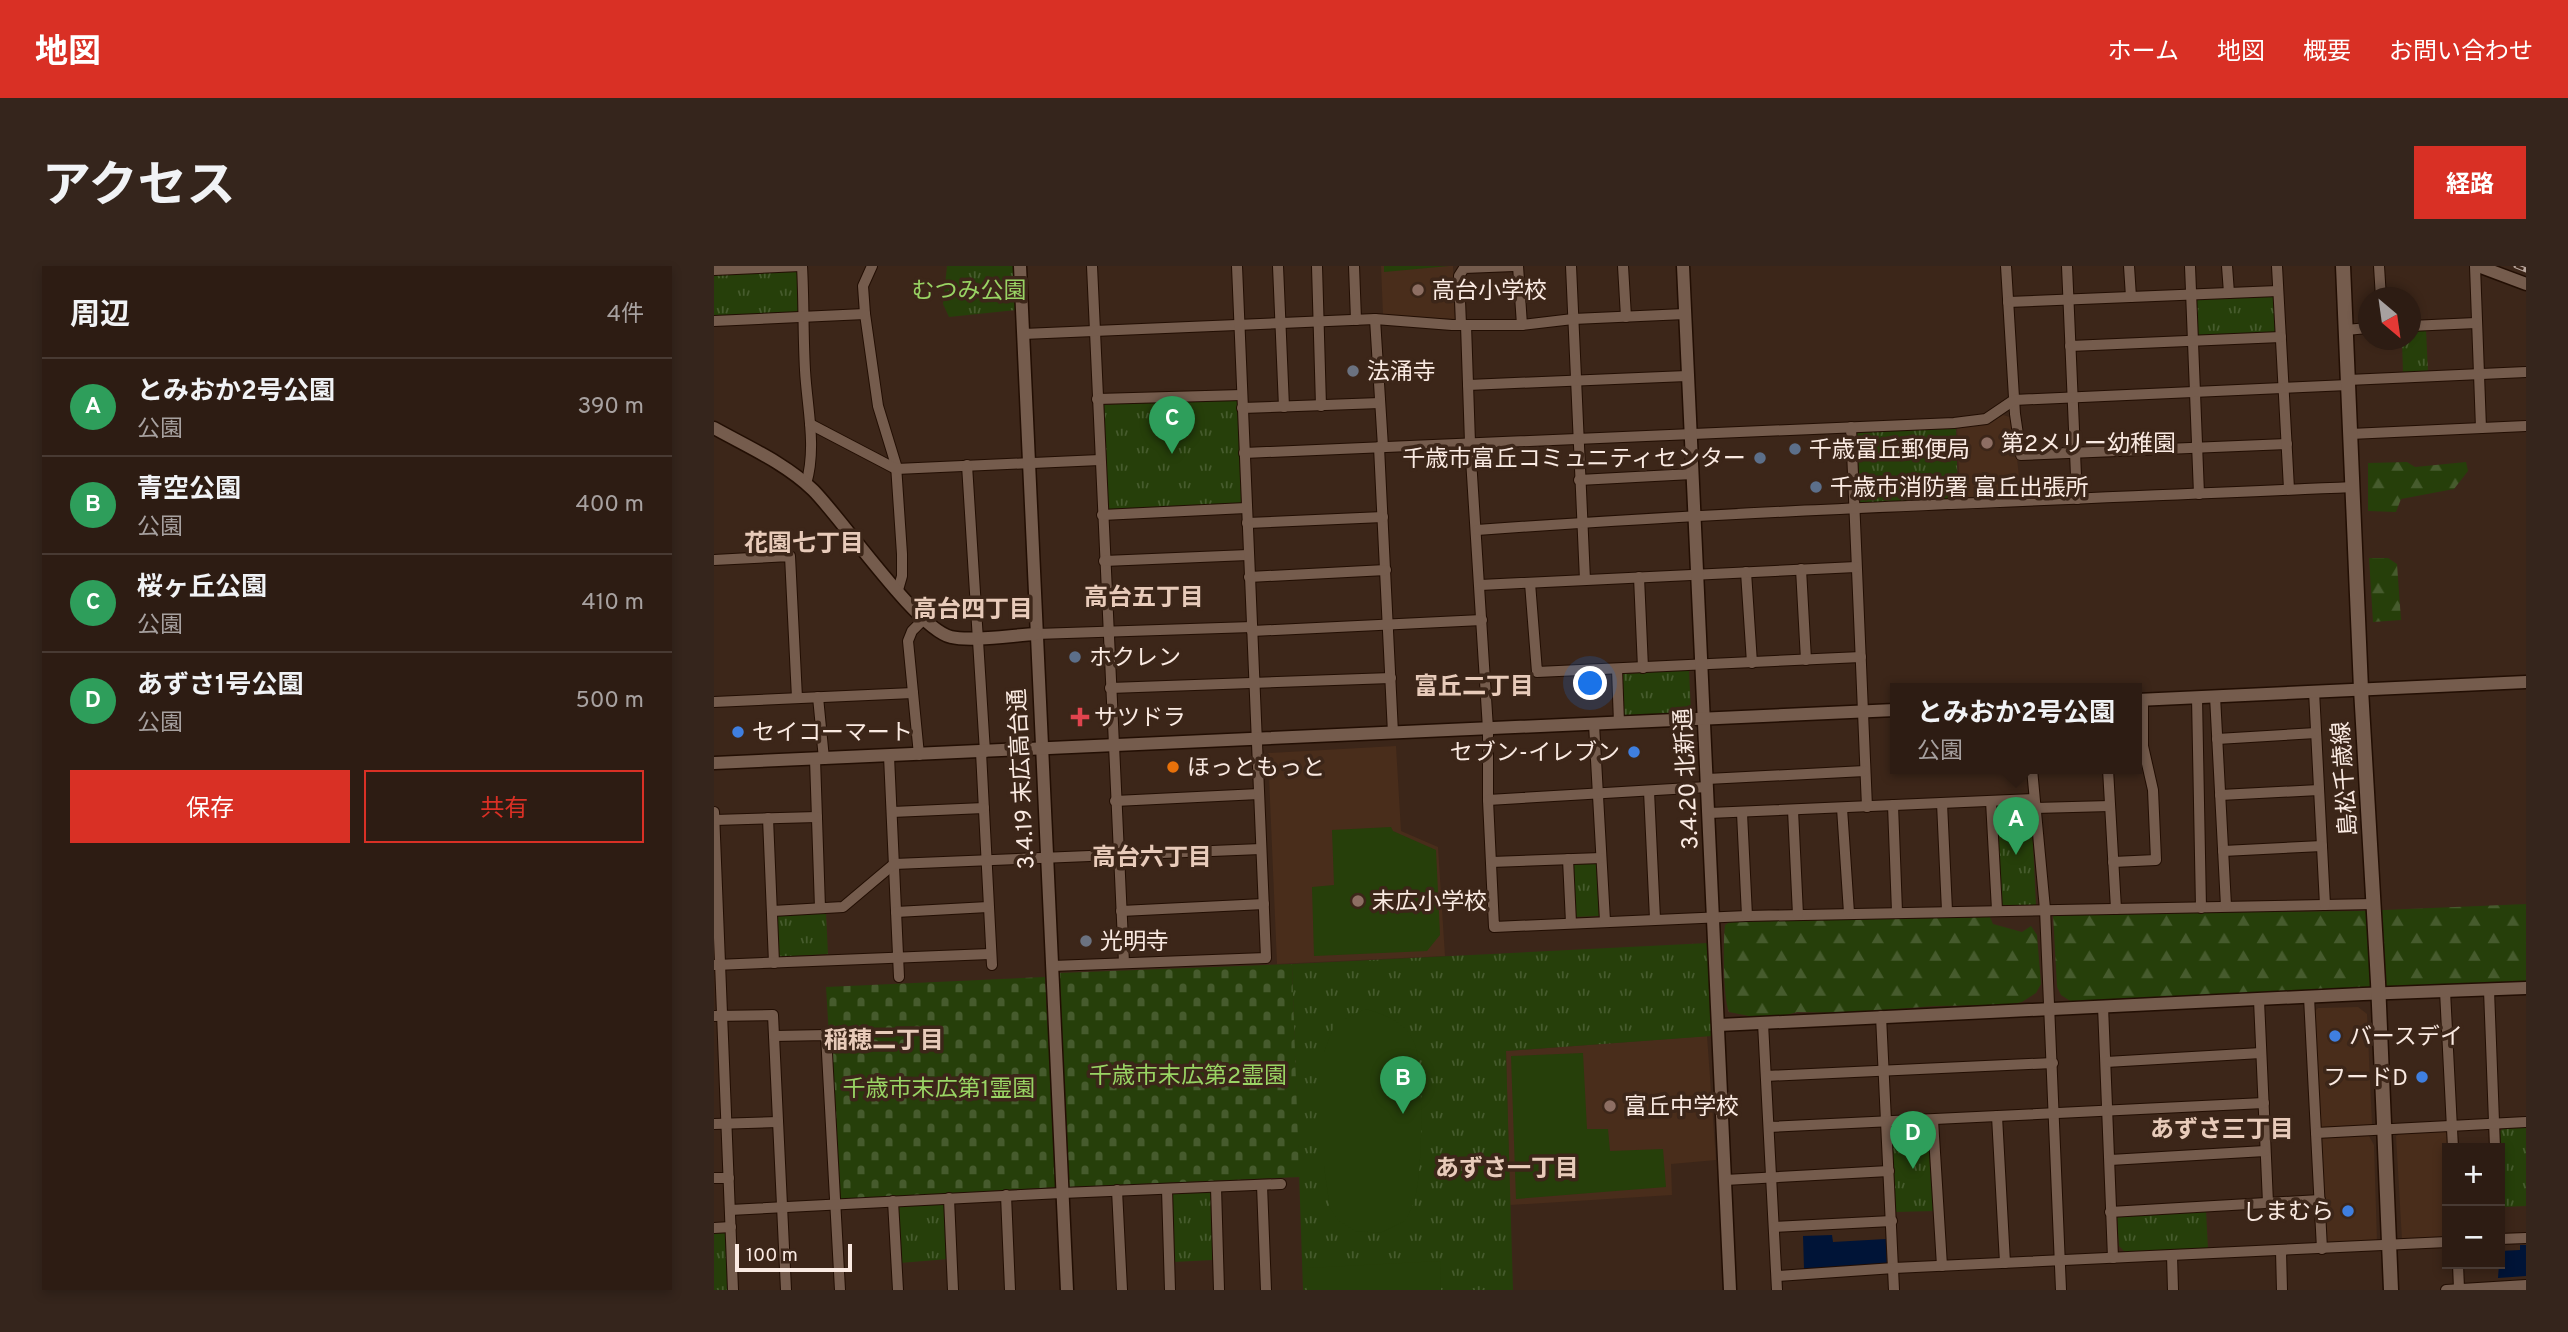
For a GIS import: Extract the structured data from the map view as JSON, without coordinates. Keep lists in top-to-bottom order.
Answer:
{
  "streets": {
    "main road": ["島松千歳線"],
    "street": ["3.4.19 末広高台通", "3.4.20 北新通"]
  },
  "districts": [
    "花園七丁目",
    "高台五丁目",
    "高台四丁目",
    "富丘二丁目",
    "高台六丁目",
    "稲穂二丁目",
    "あずさ三丁目",
    "あずさ一丁目"
  ],
  "parks": ["むつみ公園", "千歳市末広第2霊園", "千歳市末広第1霊園"],
  "places": {
    "other": [
      "高台小学校",
      "法涌寺",
      "第2メリー幼稚園",
      "千歳富丘郵便局",
      "千歳市富丘コミュニティセンター",
      "千歳市消防署 富丘出張所",
      "ホクレン",
      "セイコーマート",
      "セブン-イレブン",
      "ほっともっと",
      "末広小学校",
      "光明寺",
      "バースデイ",
      "フードD",
      "富丘中学校",
      "しまむら"
    ],
    "health": ["サツドラ"]
  },
  "scale_bar": "100 m",
  "north": "bottom right",
  "page": {
    "header": "地図",
    "nav": [
      "ホーム",
      "地図",
      "概要",
      "お問い合わせ"
    ],
    "title": "アクセス",
    "buttons": [
      "経路",
      ["保存", "共有"]
    ],
    "heading": ["周辺", "4件"],
    "list": [
      {
        "mark": "A",
        "name": "とみおか2号公園",
        "note": "公園",
        "value": "390 m"
      },
      {
        "mark": "B",
        "name": "青空公園",
        "note": "公園",
        "value": "400 m"
      },
      {
        "mark": "C",
        "name": "桜ヶ丘公園",
        "note": "公園",
        "value": "410 m"
      },
      {
        "mark": "D",
        "name": "あずさ1号公園",
        "note": "公園",
        "value": "500 m"
      }
    ],
    "pins": [
      "C",
      "A",
      "B",
      "D"
    ],
    "popup": ["とみおか2号公園", "公園"],
    "map_buttons": ["+", "−"],
    "scale": "100 m"
  }
}
